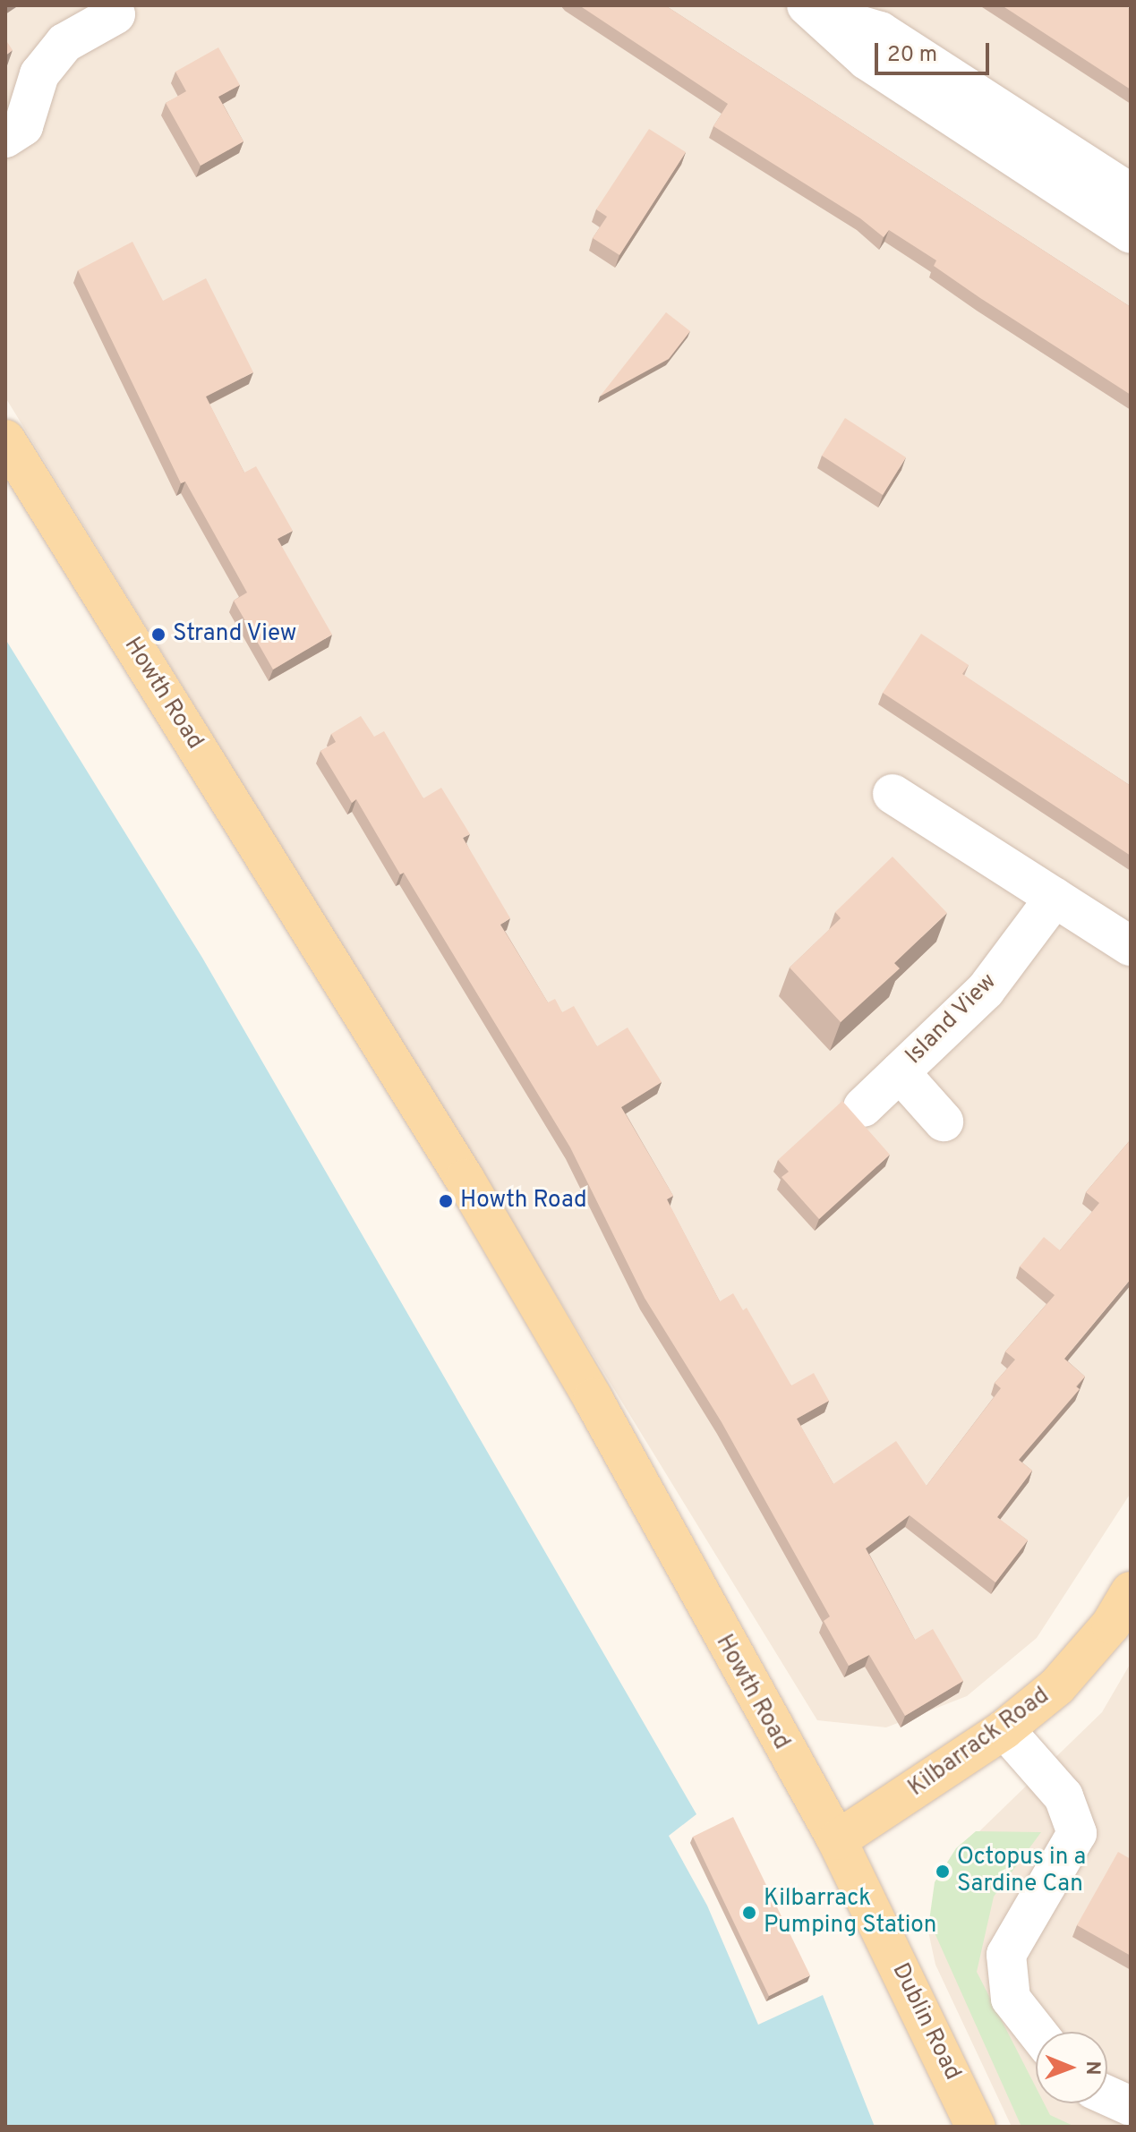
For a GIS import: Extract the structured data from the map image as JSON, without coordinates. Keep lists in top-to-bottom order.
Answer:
{
  "streets": {
    "main road": ["Howth Road", "Kilbarrack Road", "Dublin Road"],
    "street": ["Island View"]
  },
  "crossings": [
    ["Howth Road", "Kilbarrack Road"],
    ["Howth Road", "Dublin Road"],
    ["Kilbarrack Road", "Dublin Road"]
  ],
  "places": [
    "Strand View",
    "Howth Road",
    "Octopus in a Sardine Can",
    "Kilbarrack Pumping Station"
  ],
  "scale_bar": "20 m",
  "north": "right"
}
